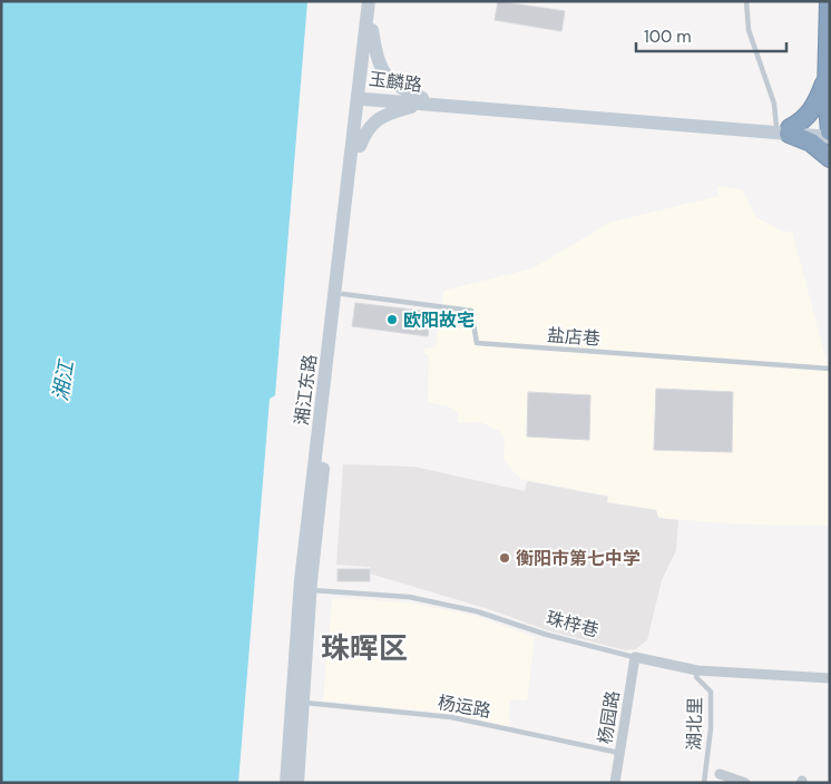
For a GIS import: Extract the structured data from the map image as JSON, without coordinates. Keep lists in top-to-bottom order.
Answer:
{
  "streets": {
    "main road": ["玉麟路", "湘江东路"],
    "street": ["珠梓巷", "杨园路"],
    "lane": ["盐店巷", "杨运路", "湖北里"]
  },
  "crossings": [
    ["玉麟路", "湘江东路"],
    ["盐店巷", "湘江东路"],
    ["湘江东路", "珠梓巷"],
    ["湘江东路", "杨运路"],
    ["珠梓巷", "杨园路"],
    ["珠梓巷", "湖北里"],
    ["杨运路", "杨园路"]
  ],
  "districts": ["珠晖区"],
  "water": ["湘江"],
  "places": ["欧阳故宅", "衡阳市第七中学"],
  "scale_bar": "100 m"
}
